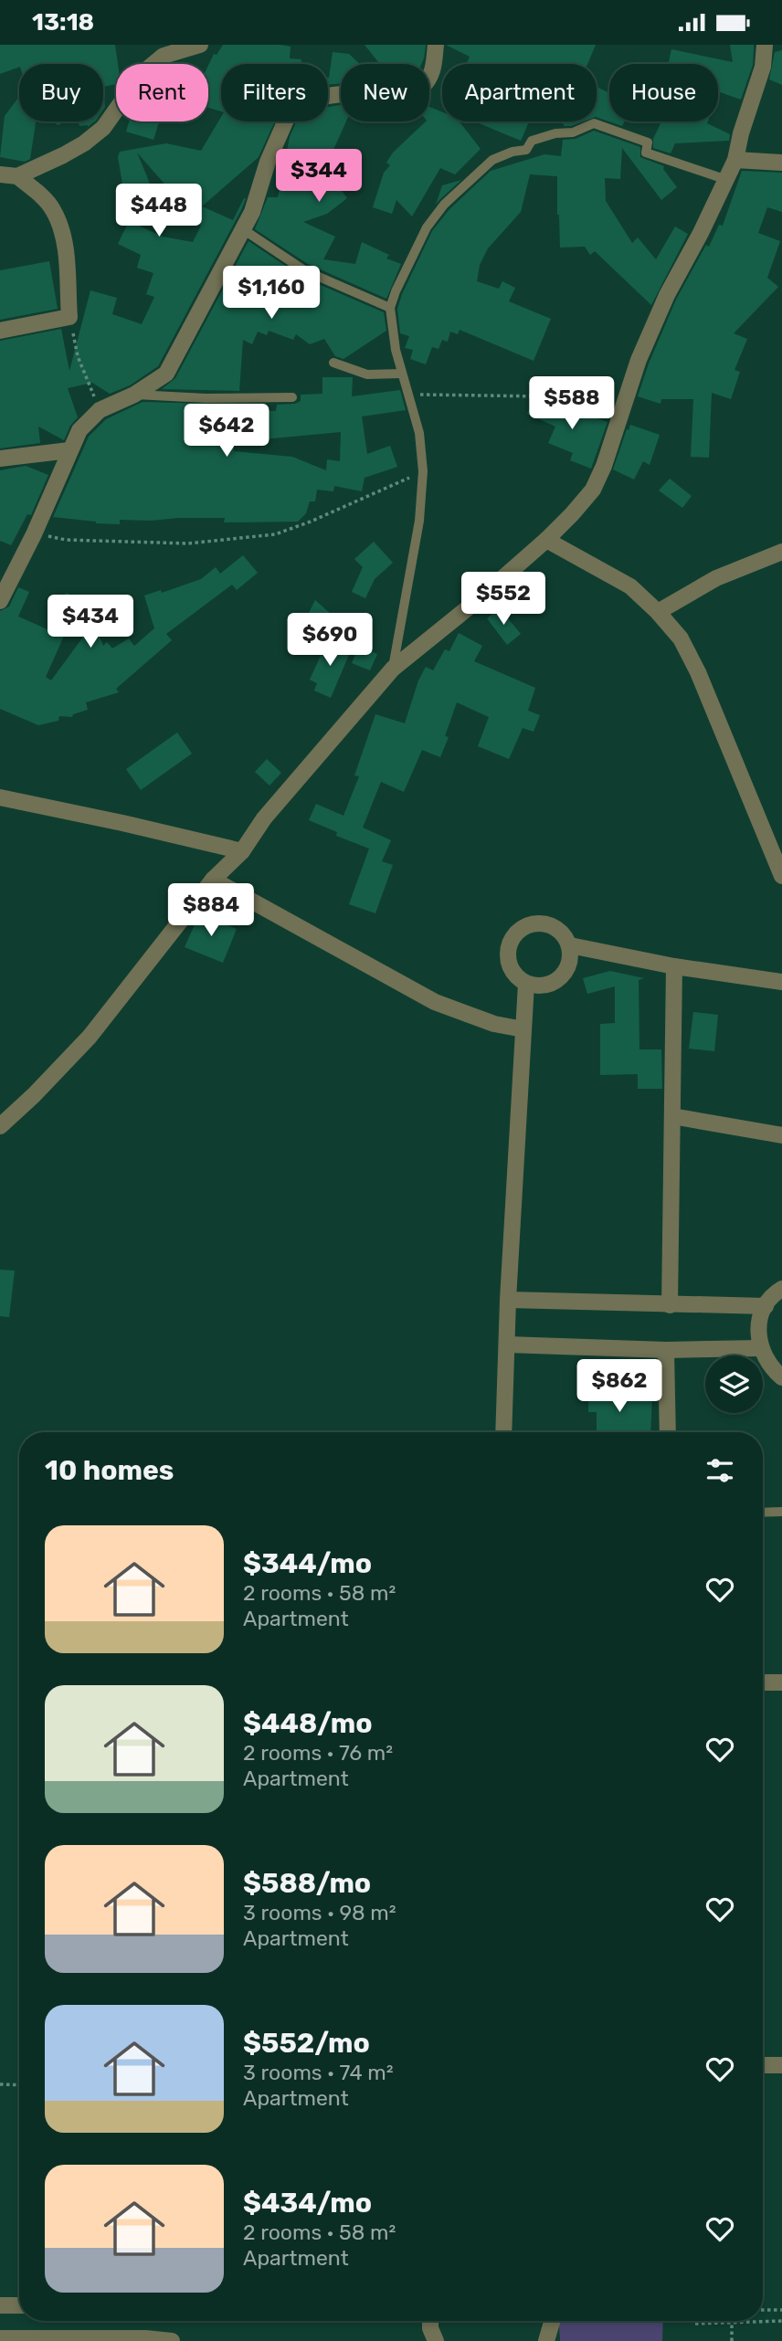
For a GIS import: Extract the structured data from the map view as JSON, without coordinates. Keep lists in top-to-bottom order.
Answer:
{
  "page": {
    "status": "13:18",
    "chip": [
      "Buy",
      "Rent",
      "Filters",
      "New",
      "Apartment",
      "House"
    ],
    "price": [
      "$344",
      "$448",
      "$1,160",
      "$588",
      "$642",
      "$552",
      "$434",
      "$690",
      "$884",
      "$862"
    ],
    "heading": "10 homes",
    "list": [
      {
        "name": "$344/mo",
        "note": "2 rooms · 58 m² · Apartment"
      },
      {
        "name": "$448/mo",
        "note": "2 rooms · 76 m² · Apartment"
      },
      {
        "name": "$588/mo",
        "note": "3 rooms · 98 m² · Apartment"
      },
      {
        "name": "$552/mo",
        "note": "3 rooms · 74 m² · Apartment"
      },
      {
        "name": "$434/mo",
        "note": "2 rooms · 58 m² · Apartment"
      }
    ]
  }
}
